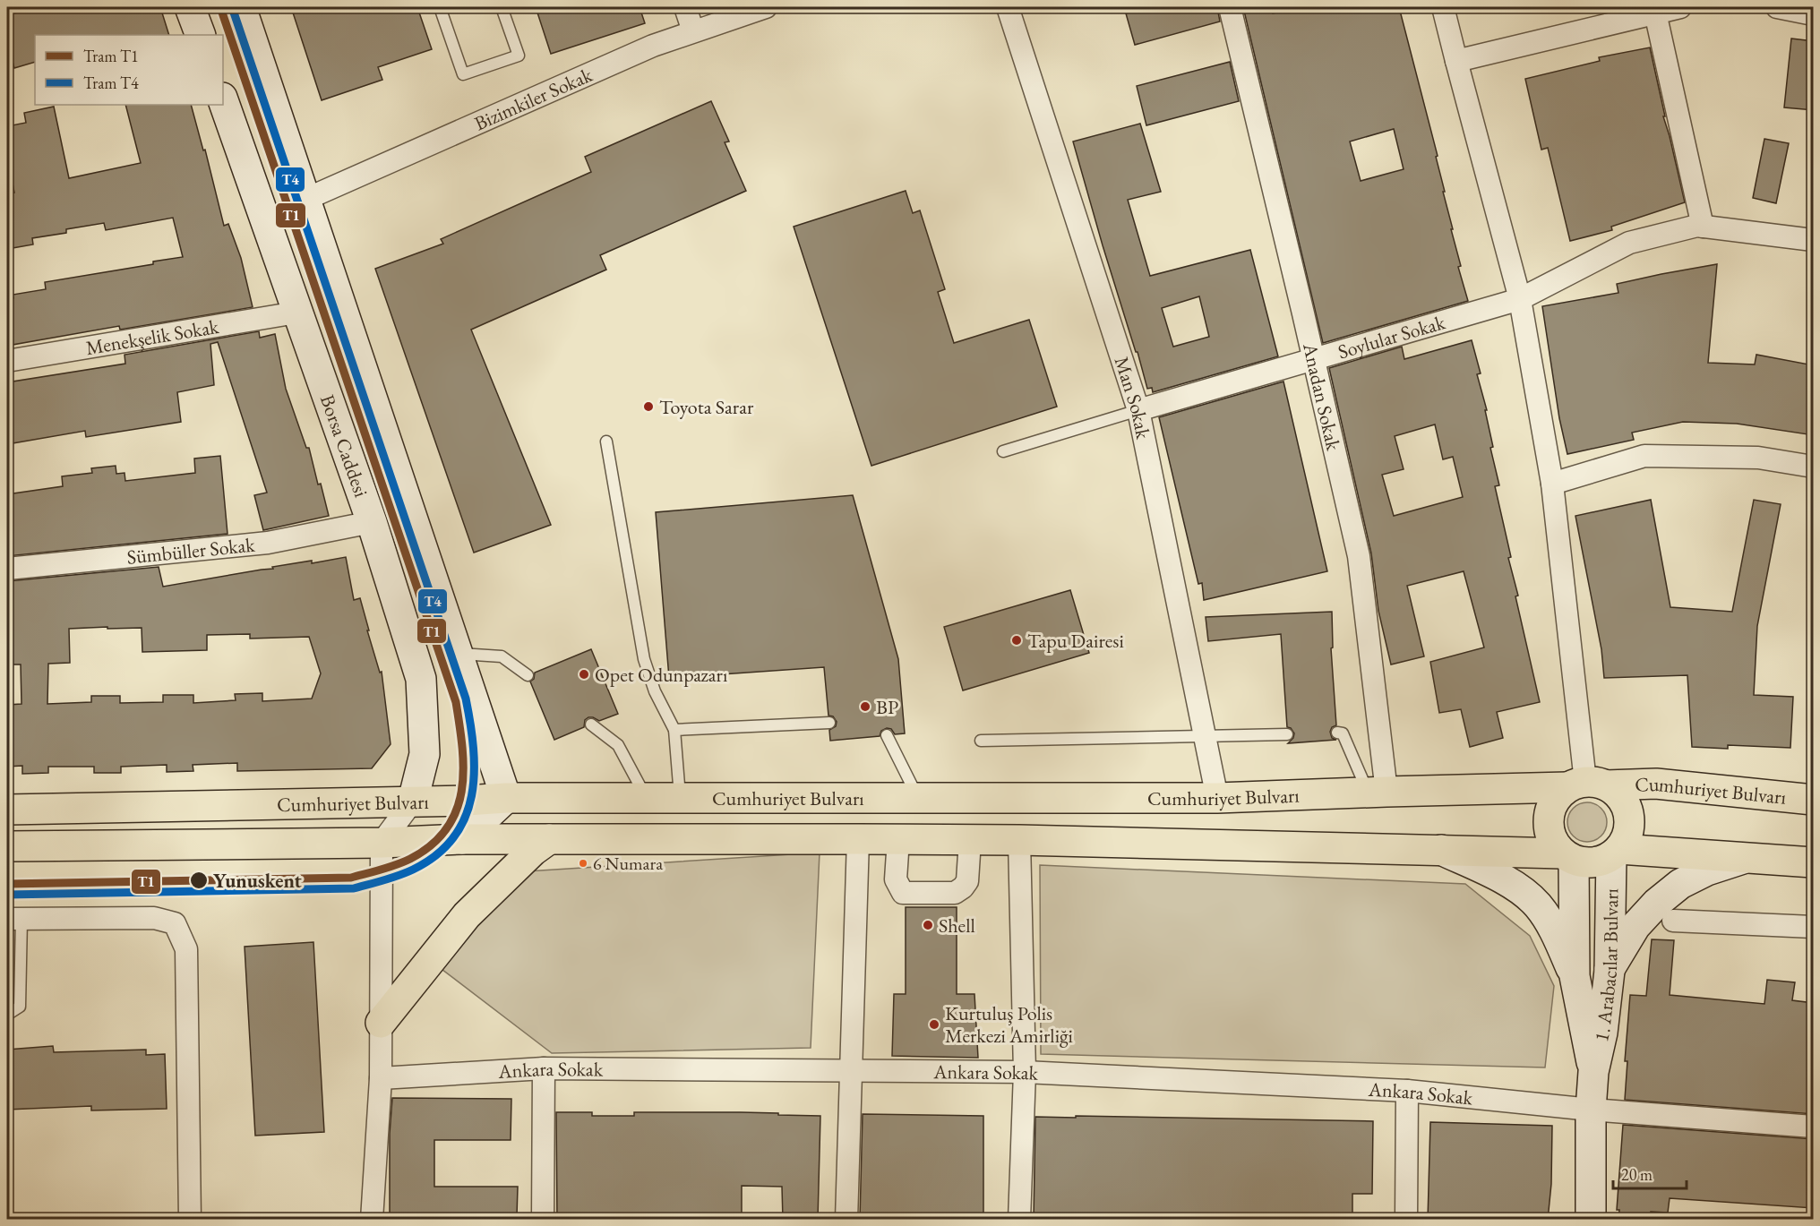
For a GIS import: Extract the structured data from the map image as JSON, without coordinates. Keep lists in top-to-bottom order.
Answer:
{
  "streets": {
    "main road": ["Borsa Caddesi", "Cumhuriyet Bulvarı", "1. Arabacılar Bulvarı"],
    "street": [
      "Bizimkiler Sokak",
      "Menekşelik Sokak",
      "Soylular Sokak",
      "Man Sokak",
      "Anadan Sokak",
      "Sümbüller Sokak",
      "Ankara Sokak"
    ]
  },
  "crossings": [
    ["Bizimkiler Sokak", "Borsa Caddesi"],
    ["Menekşelik Sokak", "Borsa Caddesi"],
    ["Soylular Sokak", "Man Sokak"],
    ["Soylular Sokak", "Anadan Sokak"],
    ["Man Sokak", "Cumhuriyet Bulvarı"],
    ["Anadan Sokak", "Cumhuriyet Bulvarı"],
    ["Borsa Caddesi", "Sümbüller Sokak"],
    ["Borsa Caddesi", "Cumhuriyet Bulvarı"],
    ["Cumhuriyet Bulvarı", "1. Arabacılar Bulvarı"],
    ["1. Arabacılar Bulvarı", "Ankara Sokak"]
  ],
  "places": [
    "Toyota Sarar",
    "Tapu Dairesi",
    "Opet Odunpazarı",
    "BP",
    "6 Numara",
    "Yunuskent",
    "Shell",
    "Kurtuluş Polis Merkezi Amirliği"
  ],
  "lines": ["tram line T1", "tram line T4"],
  "legend": ["Tram T1", "Tram T4"],
  "scale_bar": "20 m"
}
